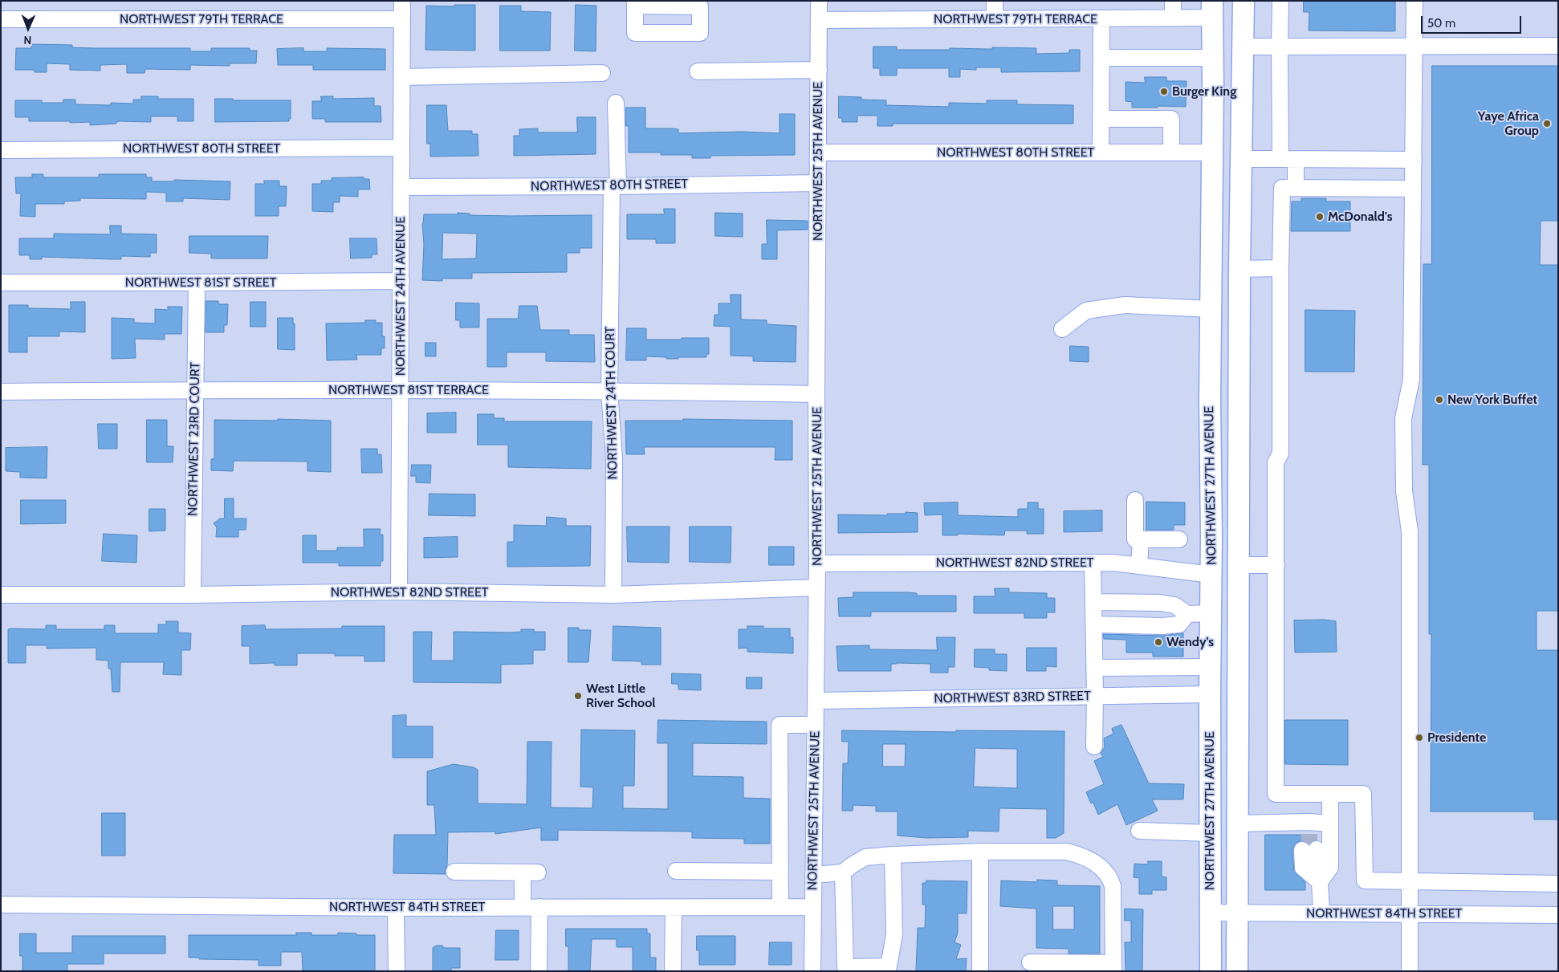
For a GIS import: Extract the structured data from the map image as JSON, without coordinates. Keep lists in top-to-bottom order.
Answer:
{
  "streets": {
    "main road": ["NORTHWEST 27TH AVENUE"],
    "street": [
      "NORTHWEST 79TH TERRACE",
      "NORTHWEST 80TH STREET",
      "NORTHWEST 25TH AVENUE",
      "NORTHWEST 81ST STREET",
      "NORTHWEST 24TH AVENUE",
      "NORTHWEST 81ST TERRACE",
      "NORTHWEST 24TH COURT",
      "NORTHWEST 23RD COURT",
      "NORTHWEST 82ND STREET",
      "NORTHWEST 83RD STREET",
      "NORTHWEST 84TH STREET"
    ]
  },
  "crossings": [
    ["NORTHWEST 79TH TERRACE", "NORTHWEST 25TH AVENUE"],
    ["NORTHWEST 79TH TERRACE", "NORTHWEST 24TH AVENUE"],
    ["NORTHWEST 79TH TERRACE", "NORTHWEST 27TH AVENUE"],
    ["NORTHWEST 80TH STREET", "NORTHWEST 25TH AVENUE"],
    ["NORTHWEST 80TH STREET", "NORTHWEST 24TH AVENUE"],
    ["NORTHWEST 80TH STREET", "NORTHWEST 24TH COURT"],
    ["NORTHWEST 80TH STREET", "NORTHWEST 27TH AVENUE"],
    ["NORTHWEST 25TH AVENUE", "NORTHWEST 81ST TERRACE"],
    ["NORTHWEST 25TH AVENUE", "NORTHWEST 82ND STREET"],
    ["NORTHWEST 25TH AVENUE", "NORTHWEST 83RD STREET"],
    ["NORTHWEST 25TH AVENUE", "NORTHWEST 84TH STREET"],
    ["NORTHWEST 81ST STREET", "NORTHWEST 24TH AVENUE"],
    ["NORTHWEST 81ST STREET", "NORTHWEST 23RD COURT"],
    ["NORTHWEST 24TH AVENUE", "NORTHWEST 81ST TERRACE"],
    ["NORTHWEST 24TH AVENUE", "NORTHWEST 82ND STREET"],
    ["NORTHWEST 81ST TERRACE", "NORTHWEST 24TH COURT"],
    ["NORTHWEST 81ST TERRACE", "NORTHWEST 23RD COURT"],
    ["NORTHWEST 24TH COURT", "NORTHWEST 82ND STREET"],
    ["NORTHWEST 23RD COURT", "NORTHWEST 82ND STREET"],
    ["NORTHWEST 27TH AVENUE", "NORTHWEST 82ND STREET"],
    ["NORTHWEST 27TH AVENUE", "NORTHWEST 83RD STREET"],
    ["NORTHWEST 27TH AVENUE", "NORTHWEST 84TH STREET"]
  ],
  "places": [
    "Burger King",
    "Yaye Africa Group",
    "McDonald's",
    "New York Buffet",
    "Wendy's",
    "West Little River School",
    "Presidente"
  ],
  "scale_bar": "50 m",
  "north": "bottom"
}
